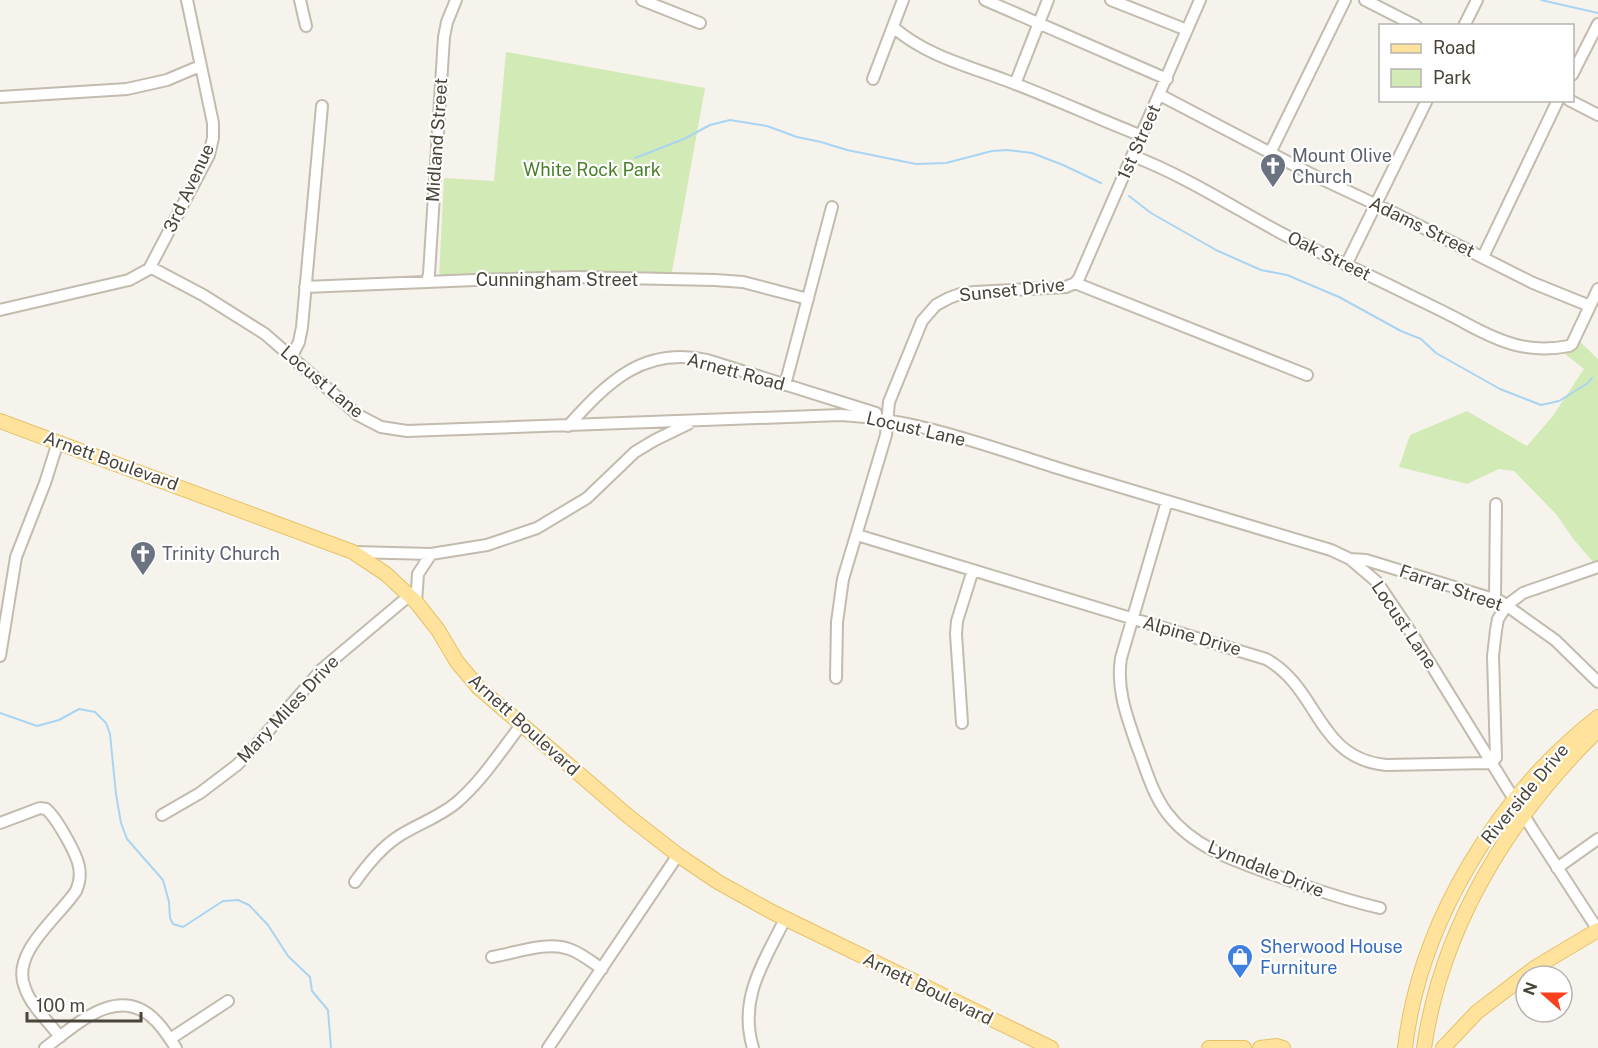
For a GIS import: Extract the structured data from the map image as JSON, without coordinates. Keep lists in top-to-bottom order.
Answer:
{
  "streets": {
    "main road": ["Arnett Boulevard", "Riverside Drive"],
    "street": [
      "Midland Street",
      "1st Street",
      "3rd Avenue",
      "Adams Street",
      "Oak Street",
      "Cunningham Street",
      "Sunset Drive",
      "Arnett Road",
      "Locust Lane",
      "Farrar Street",
      "Alpine Drive",
      "Mary Miles Drive",
      "Lynndale Drive"
    ]
  },
  "crossings": [
    ["Midland Street", "Cunningham Street"],
    ["1st Street", "Adams Street"],
    ["1st Street", "Oak Street"],
    ["1st Street", "Sunset Drive"],
    ["3rd Avenue", "Locust Lane"],
    ["Adams Street", "Oak Street"],
    ["Sunset Drive", "Arnett Road"],
    ["Sunset Drive", "Locust Lane"],
    ["Sunset Drive", "Alpine Drive"],
    ["Arnett Road", "Locust Lane"],
    ["Locust Lane", "Farrar Street"],
    ["Locust Lane", "Alpine Drive"],
    ["Locust Lane", "Riverside Drive"],
    ["Locust Lane", "Lynndale Drive"],
    ["Arnett Boulevard", "Mary Miles Drive"],
    ["Alpine Drive", "Lynndale Drive"]
  ],
  "parks": ["White Rock Park"],
  "places": {
    "church": ["Mount Olive Church", "Trinity Church"],
    "shop": ["Sherwood House Furniture"]
  },
  "legend": ["Road", "Park"],
  "scale_bar": "100 m",
  "north": "left"
}
